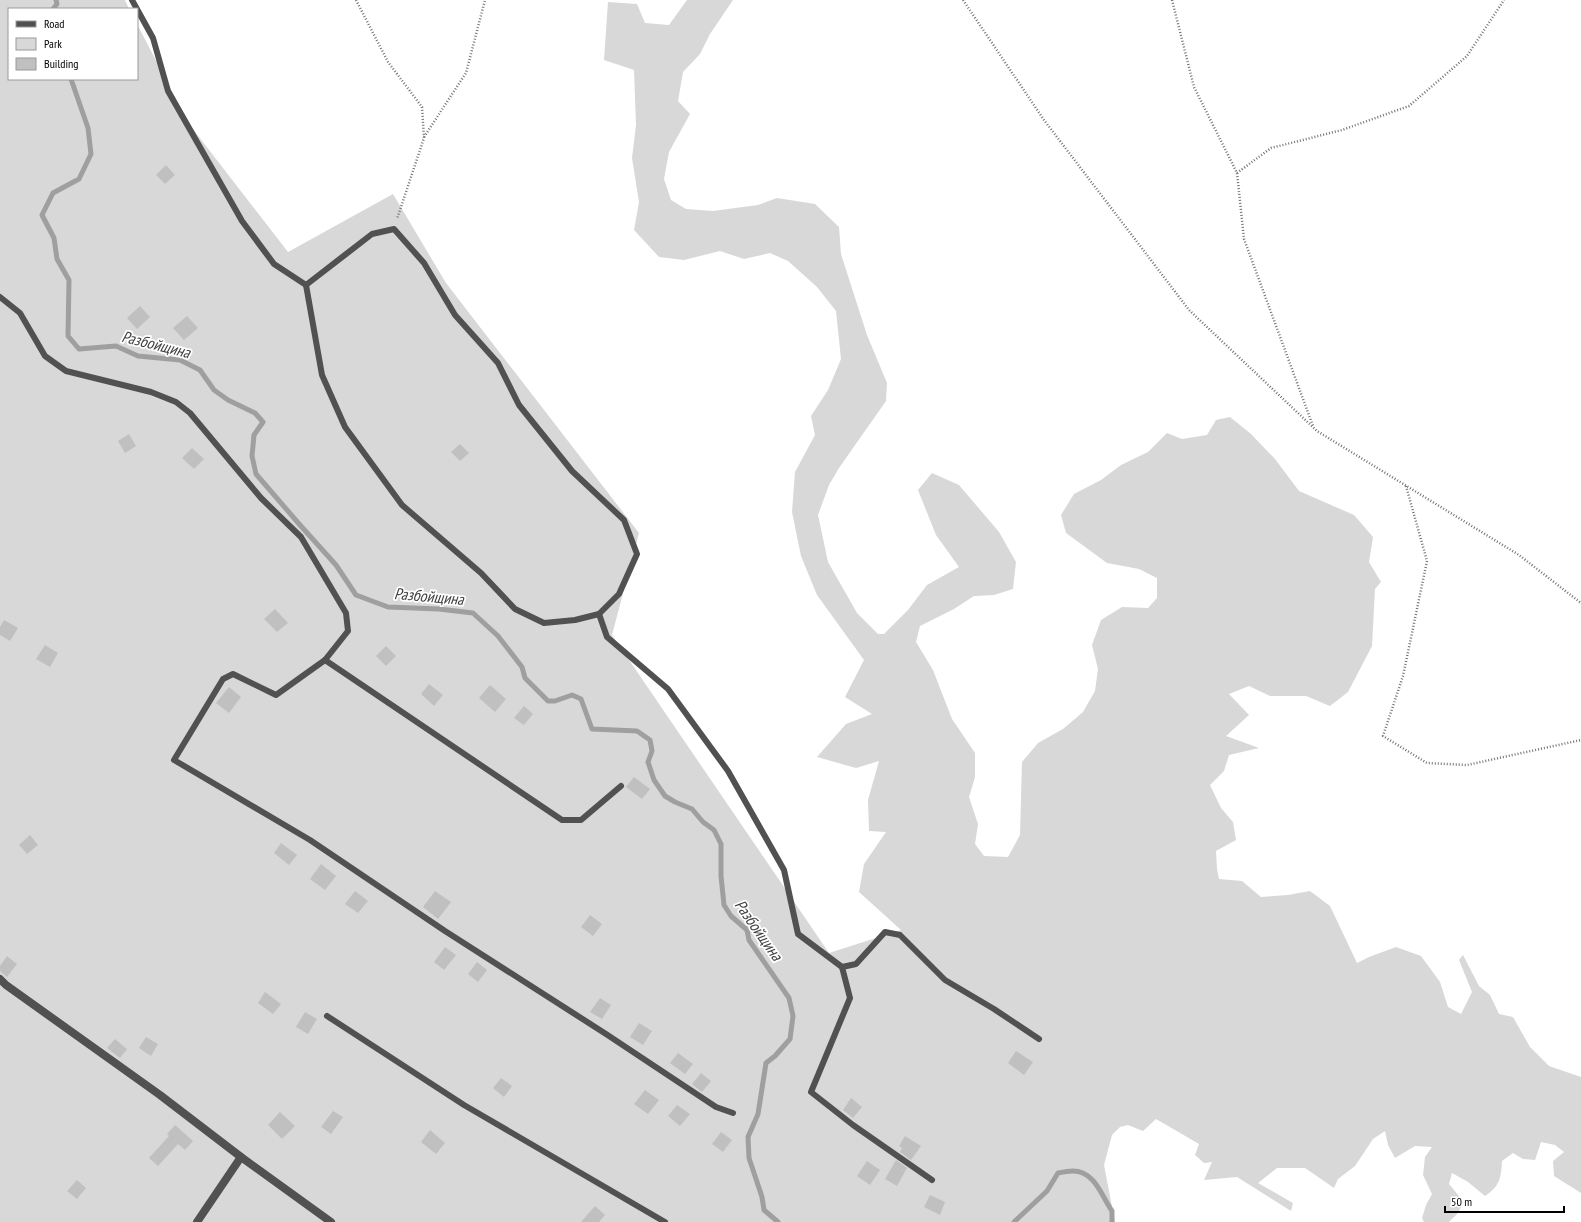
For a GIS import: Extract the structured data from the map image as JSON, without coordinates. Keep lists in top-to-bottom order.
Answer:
{
  "water": ["Разбойщина"],
  "legend": ["Road", "Park", "Building"],
  "scale_bar": "50 m"
}
